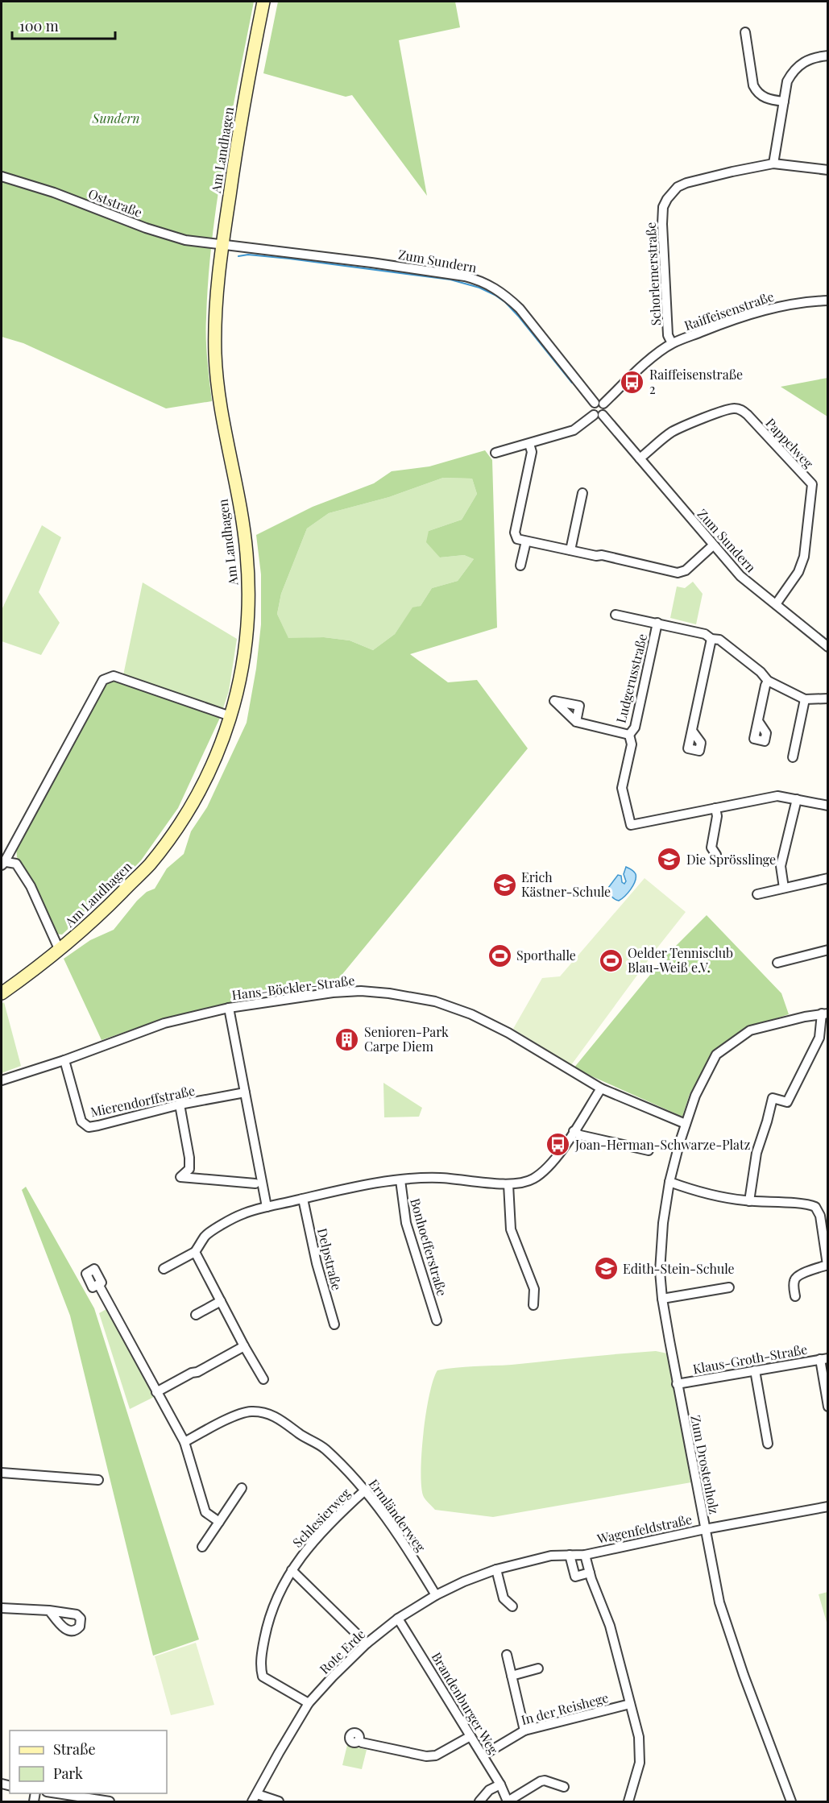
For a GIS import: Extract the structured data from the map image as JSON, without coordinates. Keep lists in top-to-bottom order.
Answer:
{
  "streets": {
    "street": [
      "Am Landhagen",
      "Oststraße",
      "Zum Sundern",
      "Schorlemerstraße",
      "Raiffeisenstraße",
      "Pappelweg",
      "Ludgerusstraße",
      "Hans-Böckler-Straße",
      "Mierendorffstraße",
      "Bonhoefferstraße",
      "Delpstraße",
      "Klaus-Groth-Straße",
      "Zum Drostenholz",
      "Ermländerweg",
      "Schlesierweg",
      "Wagenfeldstraße",
      "Rote Erde",
      "Brandenburger Weg",
      "In der Reishege"
    ]
  },
  "crossings": [
    ["Am Landhagen", "Oststraße"],
    ["Am Landhagen", "Zum Sundern"],
    ["Oststraße", "Zum Sundern"],
    ["Zum Sundern", "Raiffeisenstraße"],
    ["Zum Sundern", "Pappelweg"],
    ["Schorlemerstraße", "Raiffeisenstraße"],
    ["Hans-Böckler-Straße", "Mierendorffstraße"],
    ["Hans-Böckler-Straße", "Zum Drostenholz"],
    ["Klaus-Groth-Straße", "Zum Drostenholz"],
    ["Zum Drostenholz", "Wagenfeldstraße"],
    ["Ermländerweg", "Schlesierweg"],
    ["Ermländerweg", "Rote Erde"],
    ["Schlesierweg", "Rote Erde"],
    ["Wagenfeldstraße", "Rote Erde"],
    ["Wagenfeldstraße", "In der Reishege"],
    ["Rote Erde", "Brandenburger Weg"],
    ["Brandenburger Weg", "In der Reishege"]
  ],
  "parks": ["Sundern"],
  "places": {
    "bus stop": ["Raiffeisenstraße 2", "Joan-Herman-Schwarze-Platz"],
    "school or university": ["Die Sprösslinge", "Erich Kästner-Schule", "Edith-Stein-Schule"],
    "sports": ["Sporthalle", "Oelder Tennisclub Blau-Weiß e.V."],
    "building": ["Senioren-Park Carpe Diem"]
  },
  "legend": ["Straße", "Park"],
  "scale_bar": "100 m"
}
